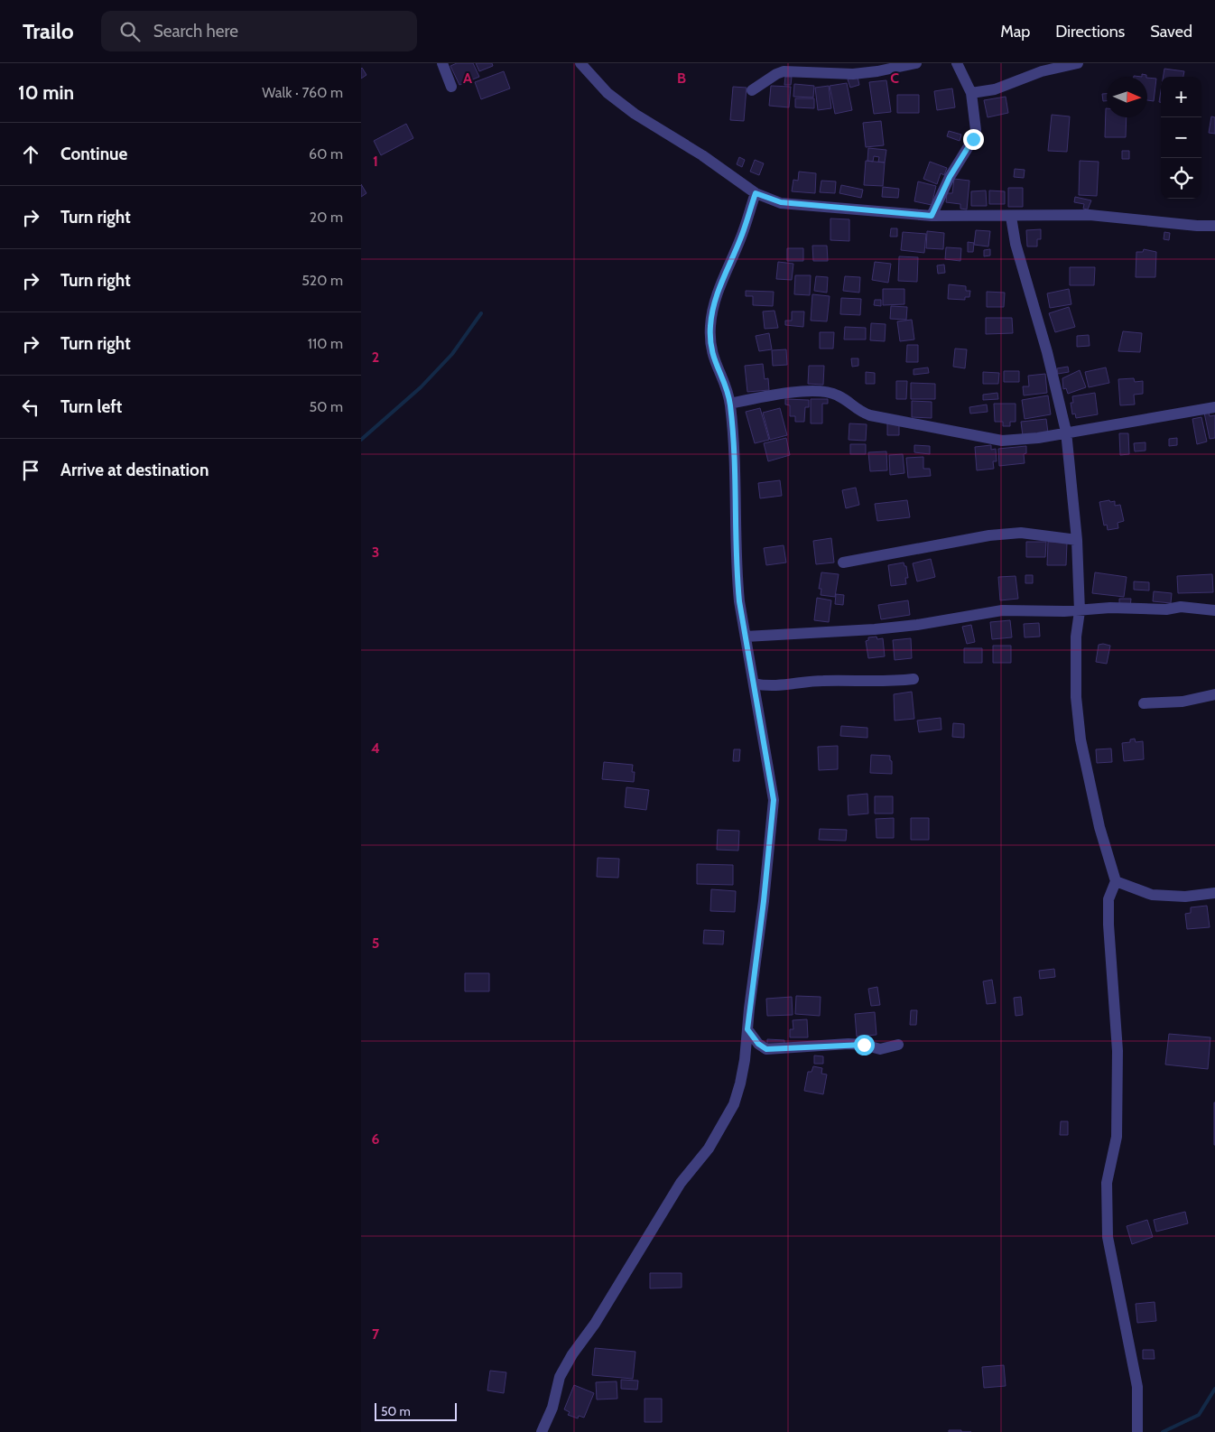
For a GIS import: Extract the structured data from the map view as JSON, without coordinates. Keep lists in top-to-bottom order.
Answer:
{
  "scale_bar": "50 m",
  "north": "right",
  "page": {
    "header": "Trailo",
    "search": "Search here",
    "nav": ["Map", "Directions", "Saved"],
    "heading": ["10 min", "Walk · 760 m"],
    "map_buttons": ["+", "−"],
    "list": [
      ["Continue", "60 m"],
      ["Turn right", "20 m"],
      ["Turn right", "520 m"],
      ["Turn right", "110 m"],
      ["Turn left", "50 m"],
      "Arrive at destination"
    ],
    "scale": "50 m"
  },
  "grid": {
    "columns": ["A", "B", "C"],
    "rows": [
      "1",
      "2",
      "3",
      "4",
      "5",
      "6",
      "7"
    ]
  }
}
